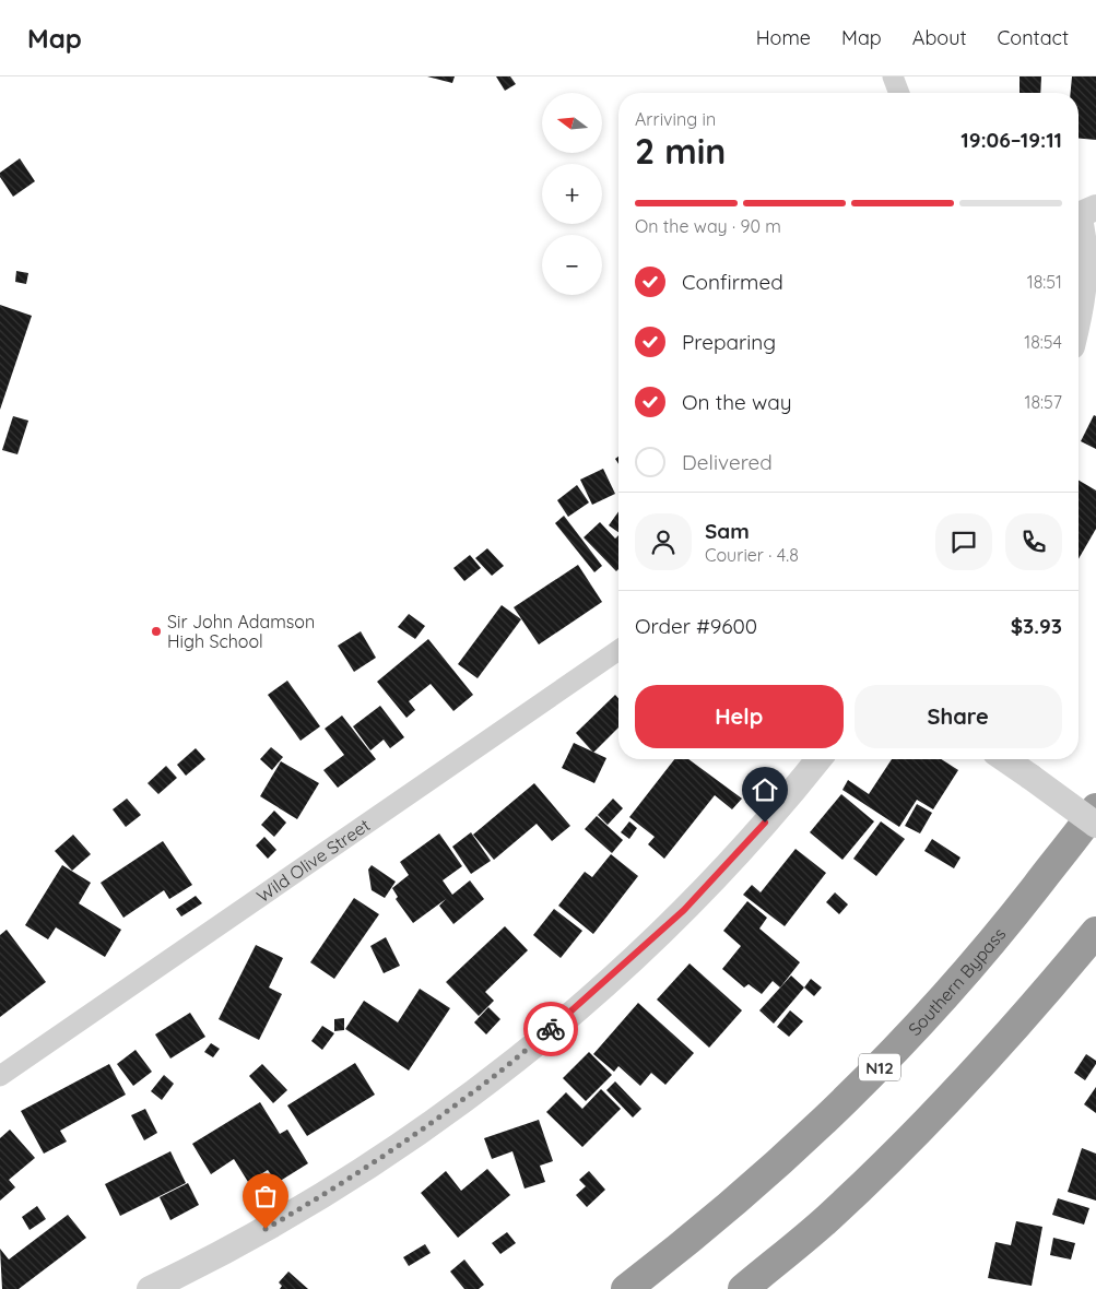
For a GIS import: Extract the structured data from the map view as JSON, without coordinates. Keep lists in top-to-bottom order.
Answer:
{
  "streets": {
    "highway": ["Southern Bypass", "N12"],
    "street": ["Wild Olive Street"]
  },
  "places": ["Sir John Adamson High School"],
  "north": "left",
  "page": {
    "header": "Map",
    "nav": [
      "Home",
      "Map",
      "About",
      "Contact"
    ],
    "map_buttons": ["+", "−"],
    "heading": ["2 min", "Arriving in", "19:06–19:11"],
    "panel": [
      "Sam",
      "Courier · 4.8",
      "Order #9600",
      "$3.93"
    ],
    "bar": "On the way · 90 m",
    "list": [
      ["Confirmed", "18:51"],
      ["Preparing", "18:54"],
      ["On the way", "18:57"],
      "Delivered"
    ],
    "buttons": ["Help", "Share"]
  }
}
